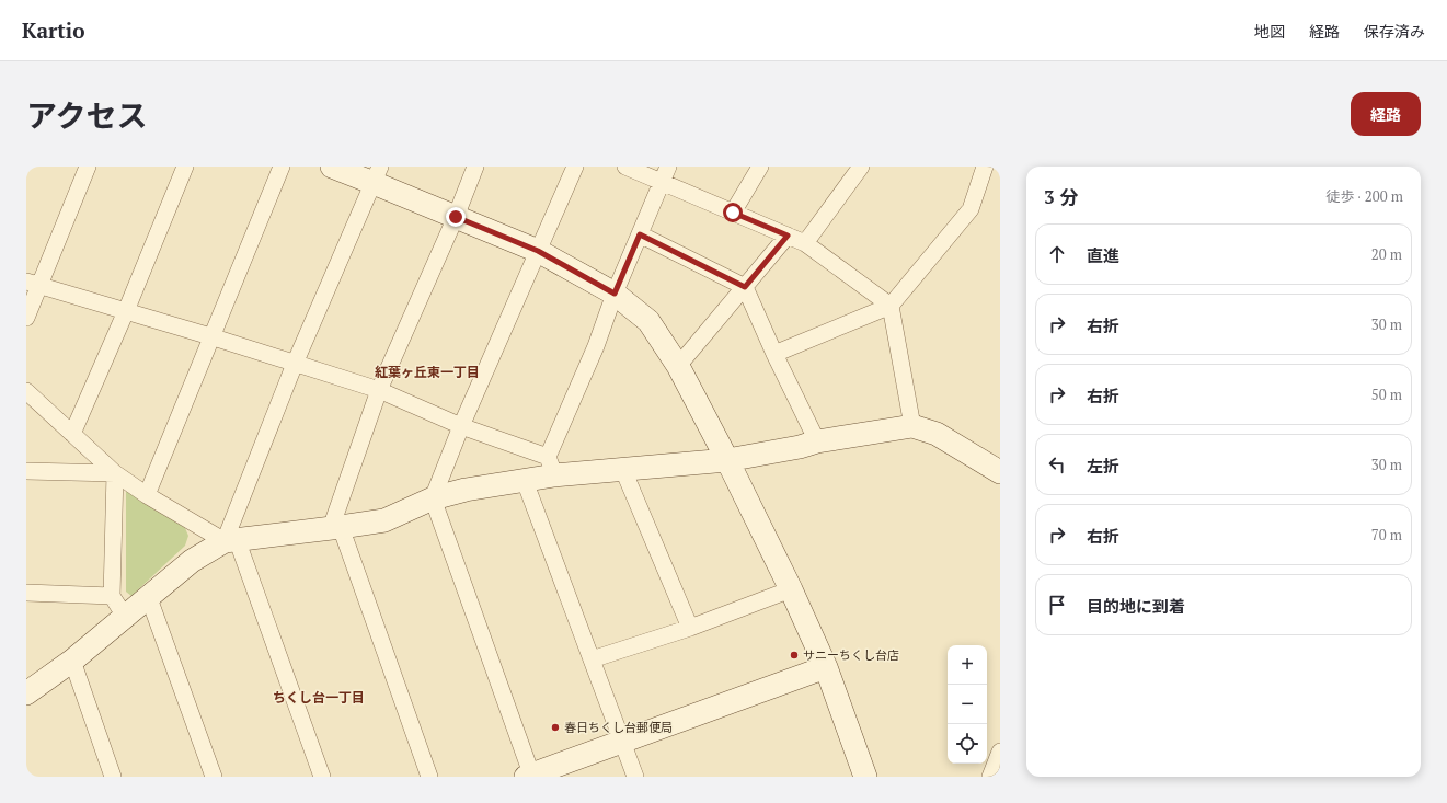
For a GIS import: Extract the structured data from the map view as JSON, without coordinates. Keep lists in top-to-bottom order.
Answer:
{
  "districts": ["紅葉ヶ丘東一丁目", "ちくし台一丁目"],
  "places": ["サニーちくし台店", "春日ちくし台郵便局"],
  "page": {
    "header": "Kartio",
    "nav": ["地図", "経路", "保存済み"],
    "title": "アクセス",
    "buttons": "経路",
    "heading": ["3 分", "徒歩 · 200 m"],
    "list": [
      ["直進", "20 m"],
      ["右折", "30 m"],
      ["右折", "50 m"],
      ["左折", "30 m"],
      ["右折", "70 m"],
      "目的地に到着"
    ],
    "map_buttons": ["+", "−"]
  }
}
